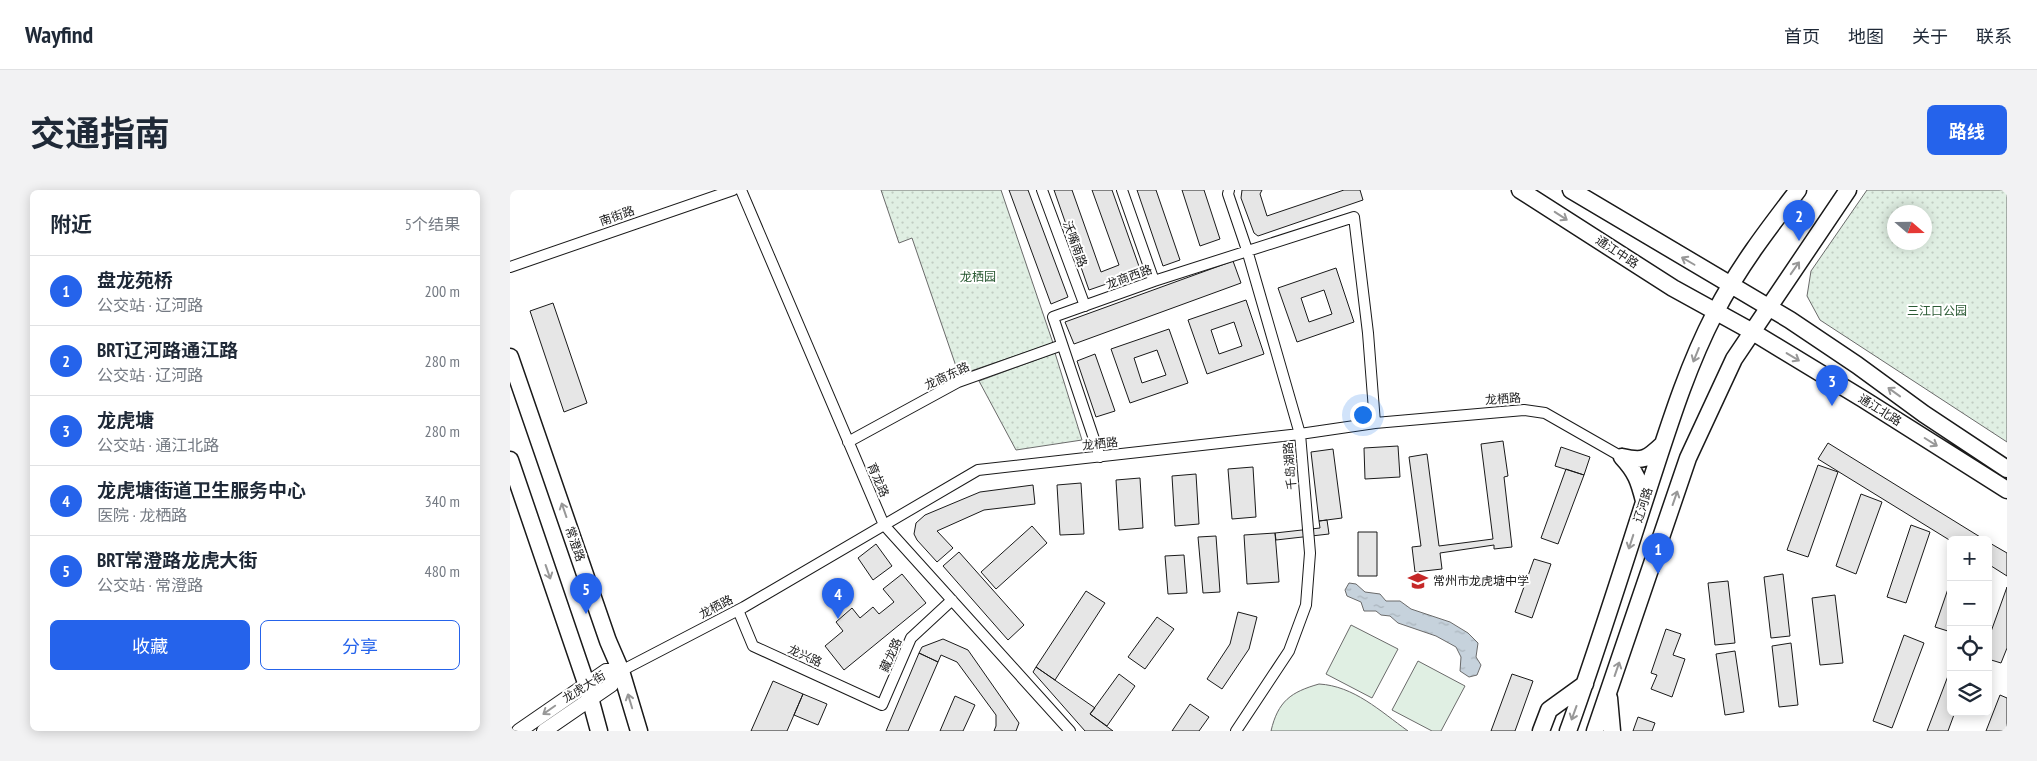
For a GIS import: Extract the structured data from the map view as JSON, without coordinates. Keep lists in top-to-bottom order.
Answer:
{
  "streets": {
    "main road": [
      "通江中路",
      "通江北路",
      "辽河路",
      "常澄路"
    ],
    "street": [
      "南街路",
      "沃嘴南路",
      "龙商西路",
      "龙商东路",
      "龙栖路",
      "千岛湖路",
      "育龙路",
      "藏龙路",
      "龙兴路",
      "龙虎大街"
    ]
  },
  "crossings": [
    ["沃嘴南路", "龙商西路"],
    ["通江中路", "通江北路"],
    ["通江中路", "辽河路"],
    ["龙商西路", "龙商东路"],
    ["龙商西路", "龙栖路"],
    ["龙商西路", "千岛湖路"],
    ["龙商东路", "育龙路"],
    ["龙栖路", "千岛湖路"],
    ["龙栖路", "育龙路"],
    ["龙栖路", "常澄路"],
    ["龙栖路", "龙兴路"],
    ["龙栖路", "龙虎大街"],
    ["通江北路", "辽河路"],
    ["育龙路", "藏龙路"],
    ["常澄路", "龙虎大街"],
    ["藏龙路", "龙兴路"]
  ],
  "parks": ["龙栖园", "三江口公园"],
  "places": {
    "school or university": ["常州市龙虎塘中学"]
  },
  "north": "right",
  "page": {
    "header": "Wayfind",
    "nav": [
      "首页",
      "地图",
      "关于",
      "联系"
    ],
    "title": "交通指南",
    "buttons": [
      "路线",
      ["收藏", "分享"]
    ],
    "heading": ["附近", "5个结果"],
    "pins": [
      "2",
      "3",
      "1",
      "5",
      "4"
    ],
    "list": [
      {
        "mark": "1",
        "name": "盘龙苑桥",
        "note": "公交站 · 辽河路",
        "value": "200 m"
      },
      {
        "mark": "2",
        "name": "BRT辽河路通江路",
        "note": "公交站 · 辽河路",
        "value": "280 m"
      },
      {
        "mark": "3",
        "name": "龙虎塘",
        "note": "公交站 · 通江北路",
        "value": "280 m"
      },
      {
        "mark": "4",
        "name": "龙虎塘街道卫生服务中心",
        "note": "医院 · 龙栖路",
        "value": "340 m"
      },
      {
        "mark": "5",
        "name": "BRT常澄路龙虎大街",
        "note": "公交站 · 常澄路",
        "value": "480 m"
      }
    ],
    "map_buttons": ["+", "−"]
  }
}
